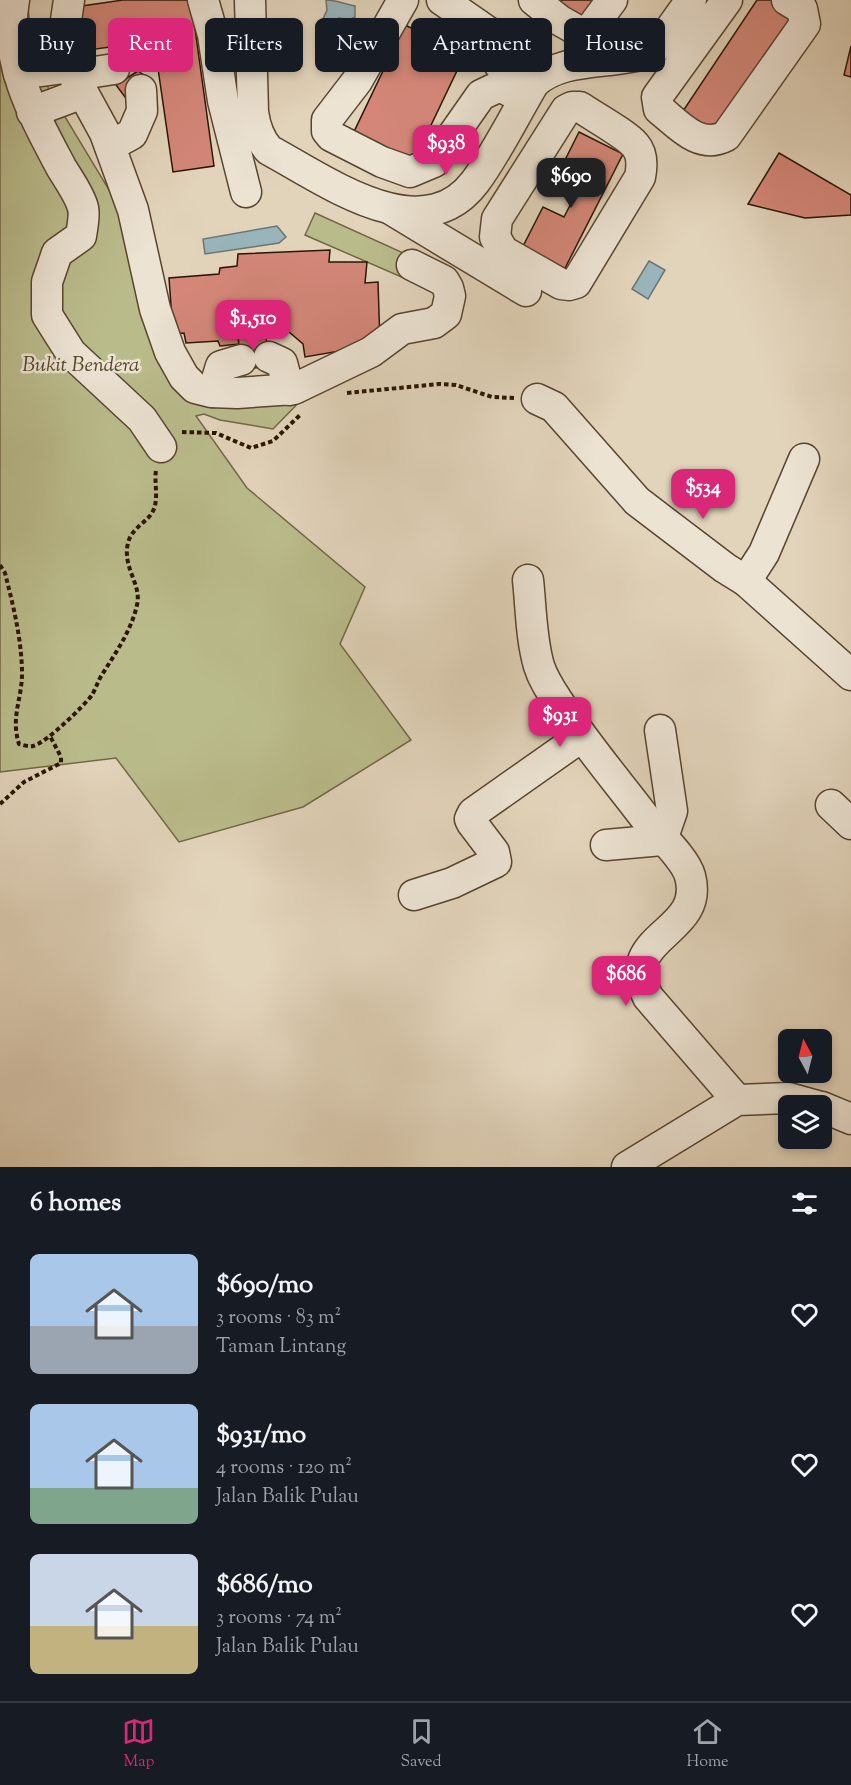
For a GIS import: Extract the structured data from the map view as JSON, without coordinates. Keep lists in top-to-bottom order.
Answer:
{
  "parks": ["Bukit Bendera"],
  "north": "top",
  "page": {
    "chip": [
      "Buy",
      "Rent",
      "Filters",
      "New",
      "Apartment",
      "House"
    ],
    "price": [
      "$938",
      "$690",
      "$1,510",
      "$534",
      "$931",
      "$686"
    ],
    "heading": "6 homes",
    "list": [
      {
        "name": "$690/mo",
        "note": "3 rooms · 83 m² · Taman Lintang"
      },
      {
        "name": "$931/mo",
        "note": "4 rooms · 120 m² · Jalan Balik Pulau"
      },
      {
        "name": "$686/mo",
        "note": "3 rooms · 74 m² · Jalan Balik Pulau"
      }
    ],
    "tabs": ["Map", "Saved", "Home"]
  }
}
